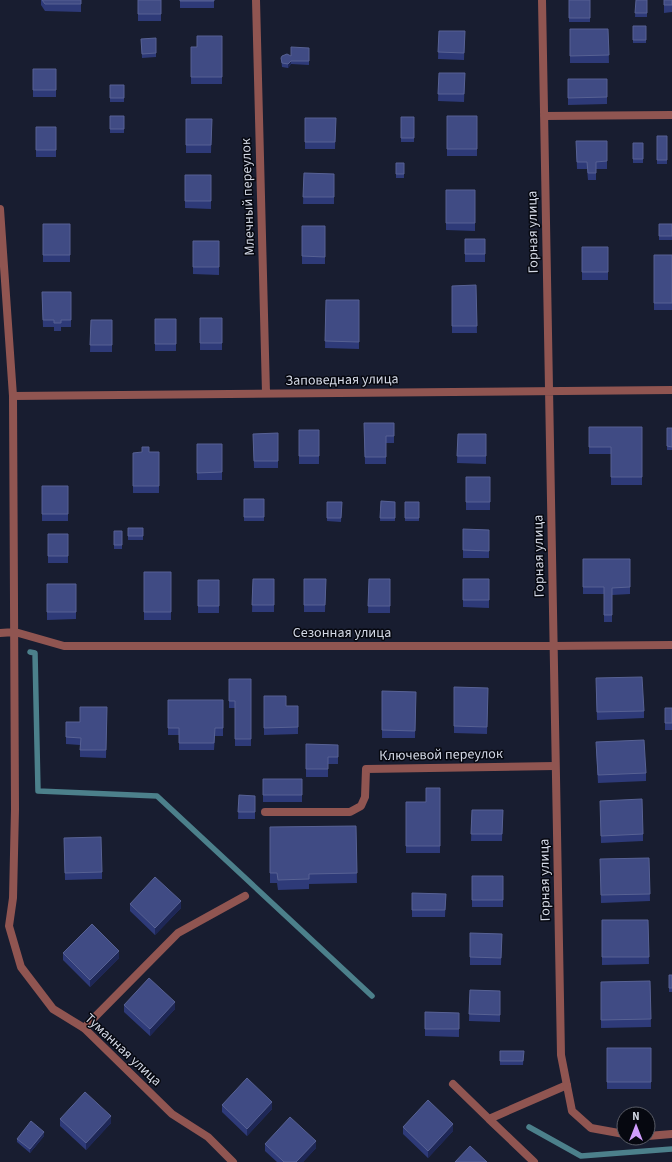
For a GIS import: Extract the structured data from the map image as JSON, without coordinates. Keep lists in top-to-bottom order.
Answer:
{
  "streets": {
    "street": [
      "Млечный переулок",
      "Горная улица",
      "Заповедная улица",
      "Сезонная улица",
      "Ключевой переулок",
      "Туманная улица"
    ]
  },
  "crossings": [
    ["Млечный переулок", "Заповедная улица"],
    ["Горная улица", "Заповедная улица"],
    ["Горная улица", "Сезонная улица"],
    ["Горная улица", "Ключевой переулок"],
    ["Заповедная улица", "Туманная улица"],
    ["Сезонная улица", "Туманная улица"]
  ],
  "north": "top"
}
